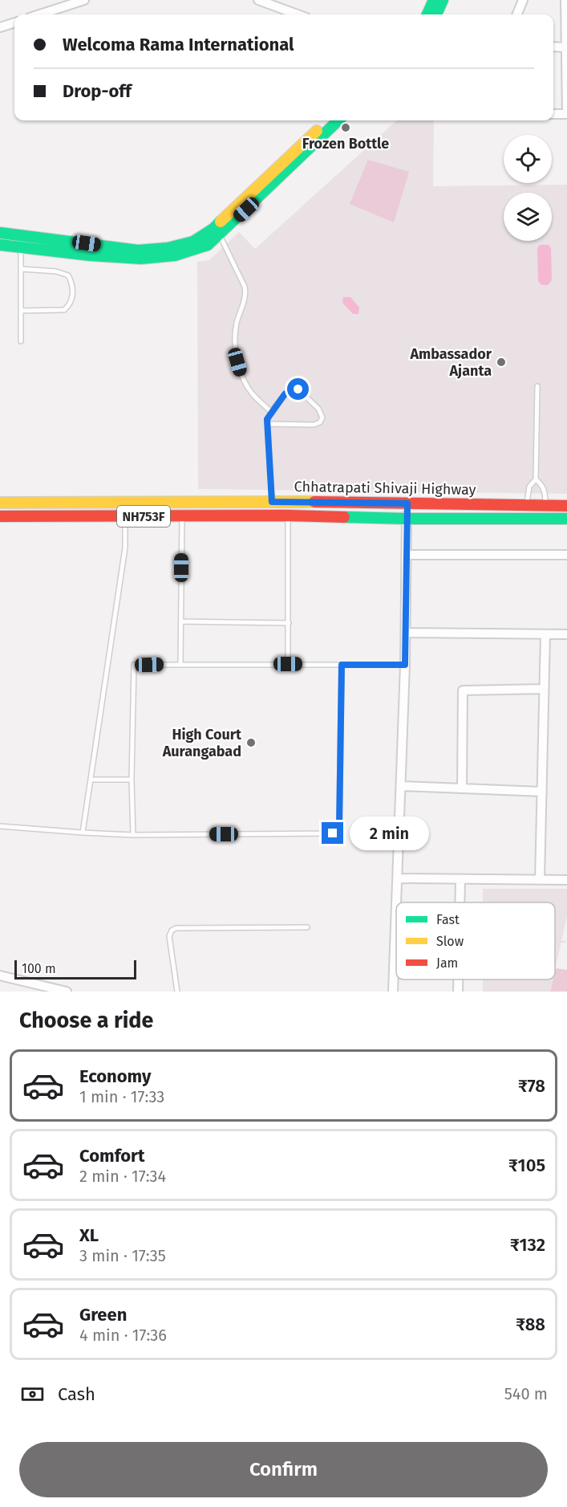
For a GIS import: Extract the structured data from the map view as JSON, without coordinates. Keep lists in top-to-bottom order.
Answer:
{
  "streets": {
    "main road": ["Chhatrapati Shivaji Highway", "NH753F"]
  },
  "places": ["Frozen Bottle", "Ambassador Ajanta", "High Court Aurangabad"],
  "legend": ["Fast", "Slow", "Jam"],
  "scale_bar": "100 m",
  "page": {
    "banner": ["Welcoma Rama International", "Drop-off"],
    "bubble": "2 min",
    "scale": "100 m",
    "heading": "Choose a ride",
    "list": [
      {
        "name": "Economy",
        "note": "1 min · 17:33",
        "value": "₹78"
      },
      {
        "name": "Comfort",
        "note": "2 min · 17:34",
        "value": "₹105"
      },
      {
        "name": "XL",
        "note": "3 min · 17:35",
        "value": "₹132"
      },
      {
        "name": "Green",
        "note": "4 min · 17:36",
        "value": "₹88"
      }
    ],
    "pay": ["Cash", "540 m"],
    "buttons": "Confirm"
  }
}
